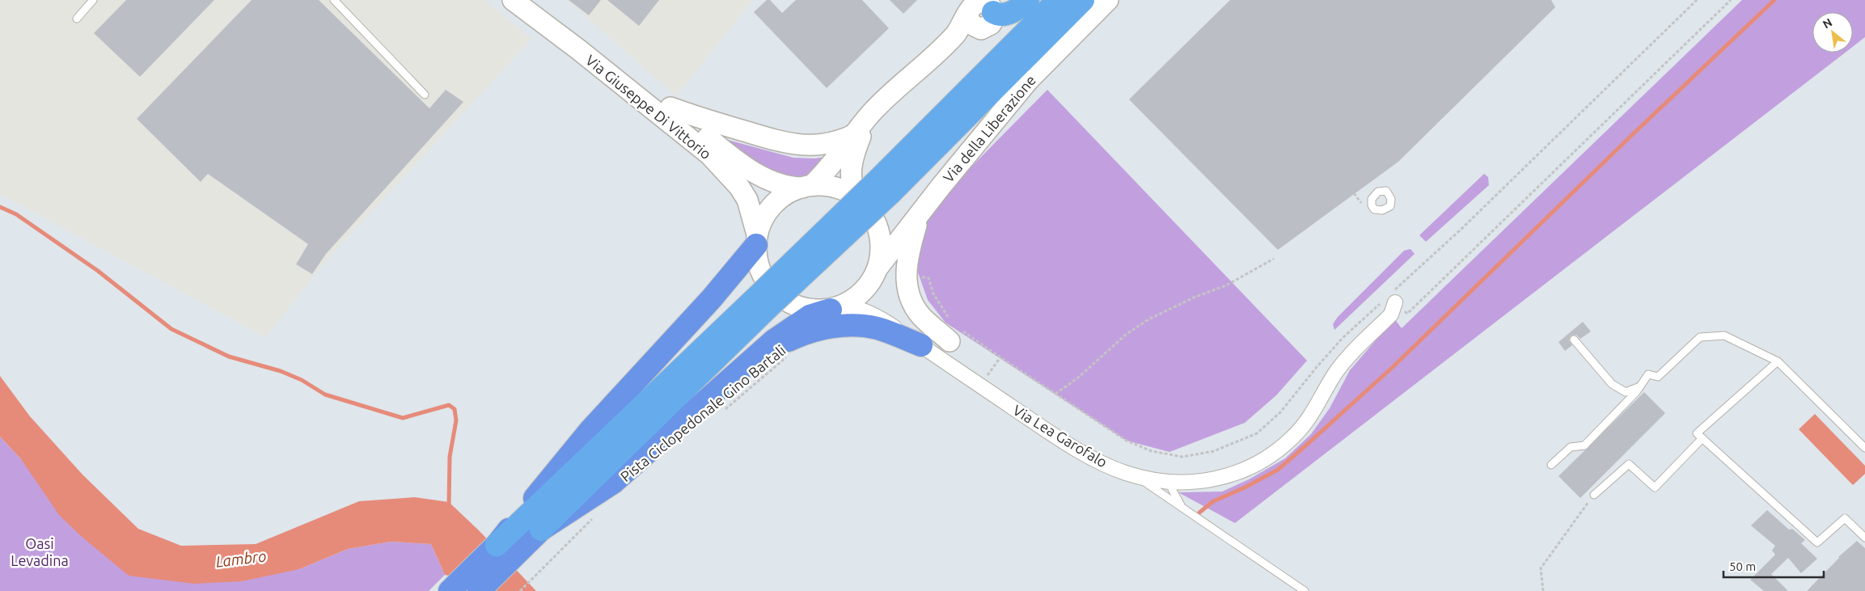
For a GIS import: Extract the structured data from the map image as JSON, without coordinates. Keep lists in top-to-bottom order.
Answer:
{
  "streets": {
    "main road": ["Via Giuseppe Di Vittorio", "Via della Liberazione"],
    "street": ["Via Lea Garofalo"],
    "path": ["Pista Ciclopedonale Gino Bartali"]
  },
  "crossings": [
    ["Via Giuseppe Di Vittorio", "Via della Liberazione"],
    ["Via Giuseppe Di Vittorio", "Via Lea Garofalo"],
    ["Via della Liberazione", "Via Lea Garofalo"]
  ],
  "water": ["Lambro"],
  "parks": ["Oasi Levadina"],
  "scale_bar": "50 m",
  "north": "top left"
}
